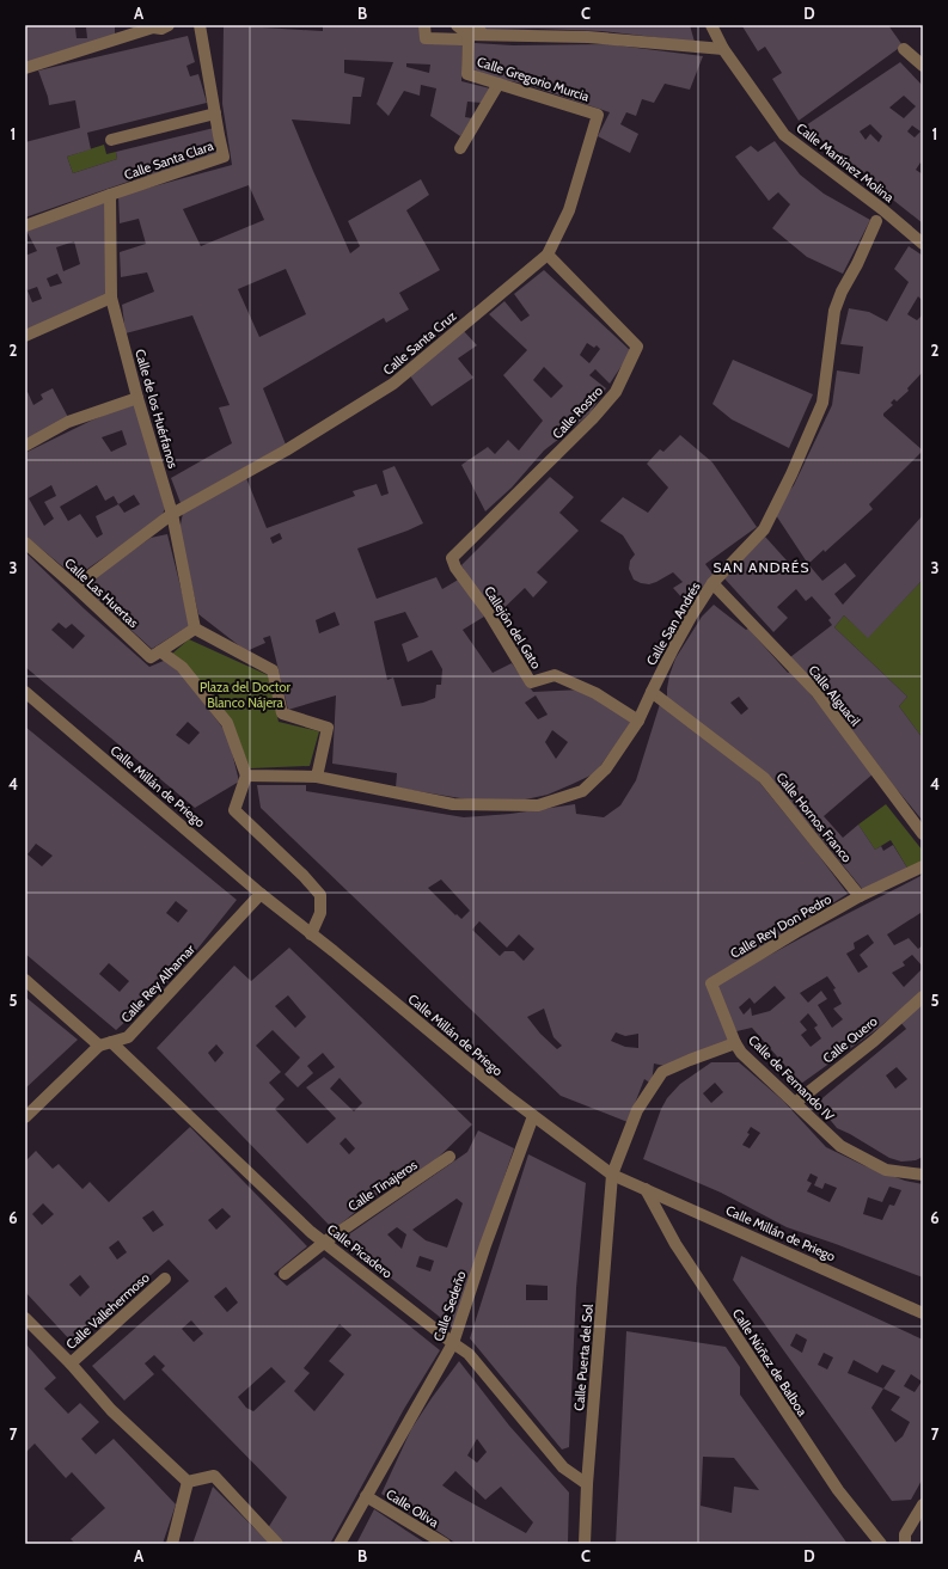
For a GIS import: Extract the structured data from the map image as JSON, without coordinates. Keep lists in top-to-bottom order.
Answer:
{
  "streets": {
    "street": [
      "Calle Gregorio Murcia",
      "Calle Santa Clara",
      "Calle Martínez Molina",
      "Calle Santa Cruz",
      "Calle de los Huérfanos",
      "Calle Rostro",
      "Calle Las Huertas",
      "Calle San Andrés",
      "Callejón del Gato",
      "Calle Alguacil",
      "Calle Millán de Priego",
      "Calle Hornos Franco",
      "Calle Rey Don Pedro",
      "Calle Rey Alhamar",
      "Calle Quero",
      "Calle de Fernando IV",
      "Calle Tinajeros",
      "Calle Picadero",
      "Calle Sedeño",
      "Calle Vallehermoso",
      "Calle Puerta del Sol",
      "Calle Núñez de Balboa",
      "Calle Oliva"
    ]
  },
  "crossings": [
    ["Calle Gregorio Murcia", "Calle Santa Cruz"],
    ["Calle Santa Clara", "Calle de los Huérfanos"],
    ["Calle Santa Cruz", "Calle de los Huérfanos"],
    ["Calle Santa Cruz", "Calle Rostro"],
    ["Calle Rostro", "Callejón del Gato"],
    ["Calle San Andrés", "Callejón del Gato"],
    ["Calle San Andrés", "Calle Alguacil"],
    ["Calle San Andrés", "Calle Hornos Franco"],
    ["Calle Millán de Priego", "Calle Rey Alhamar"],
    ["Calle Millán de Priego", "Calle de Fernando IV"],
    ["Calle Millán de Priego", "Calle Sedeño"],
    ["Calle Millán de Priego", "Calle Puerta del Sol"],
    ["Calle Millán de Priego", "Calle Núñez de Balboa"],
    ["Calle Hornos Franco", "Calle Rey Don Pedro"],
    ["Calle Rey Don Pedro", "Calle de Fernando IV"],
    ["Calle Rey Alhamar", "Calle Picadero"],
    ["Calle Quero", "Calle de Fernando IV"],
    ["Calle de Fernando IV", "Calle Puerta del Sol"],
    ["Calle Tinajeros", "Calle Picadero"],
    ["Calle Picadero", "Calle Sedeño"],
    ["Calle Picadero", "Calle Puerta del Sol"],
    ["Calle Sedeño", "Calle Oliva"]
  ],
  "districts": ["SAN ANDRÉS"],
  "parks": ["Plaza del Doctor Blanco Nájera"],
  "grid": {
    "columns": [
      "A",
      "B",
      "C",
      "D"
    ],
    "rows": [
      "1",
      "2",
      "3",
      "4",
      "5",
      "6",
      "7"
    ]
  }
}
